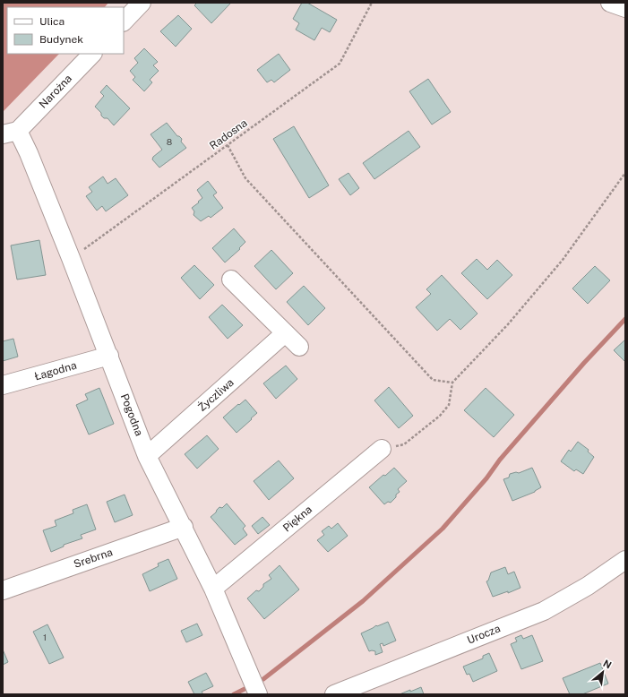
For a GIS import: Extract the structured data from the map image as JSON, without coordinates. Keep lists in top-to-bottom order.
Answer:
{
  "streets": {
    "street": [
      "Narożna",
      "Łagodna",
      "Życzliwa",
      "Pogodna",
      "Piękna",
      "Srebrna",
      "Urocza"
    ],
    "path": ["Radosna"]
  },
  "crossings": [
    ["Narożna", "Pogodna"],
    ["Radosna", "Pogodna"],
    ["Łagodna", "Pogodna"],
    ["Życzliwa", "Pogodna"],
    ["Pogodna", "Piękna"],
    ["Pogodna", "Srebrna"]
  ],
  "house_numbers": ["8", "1"],
  "legend": ["Ulica", "Budynek"],
  "north": "top right"
}
